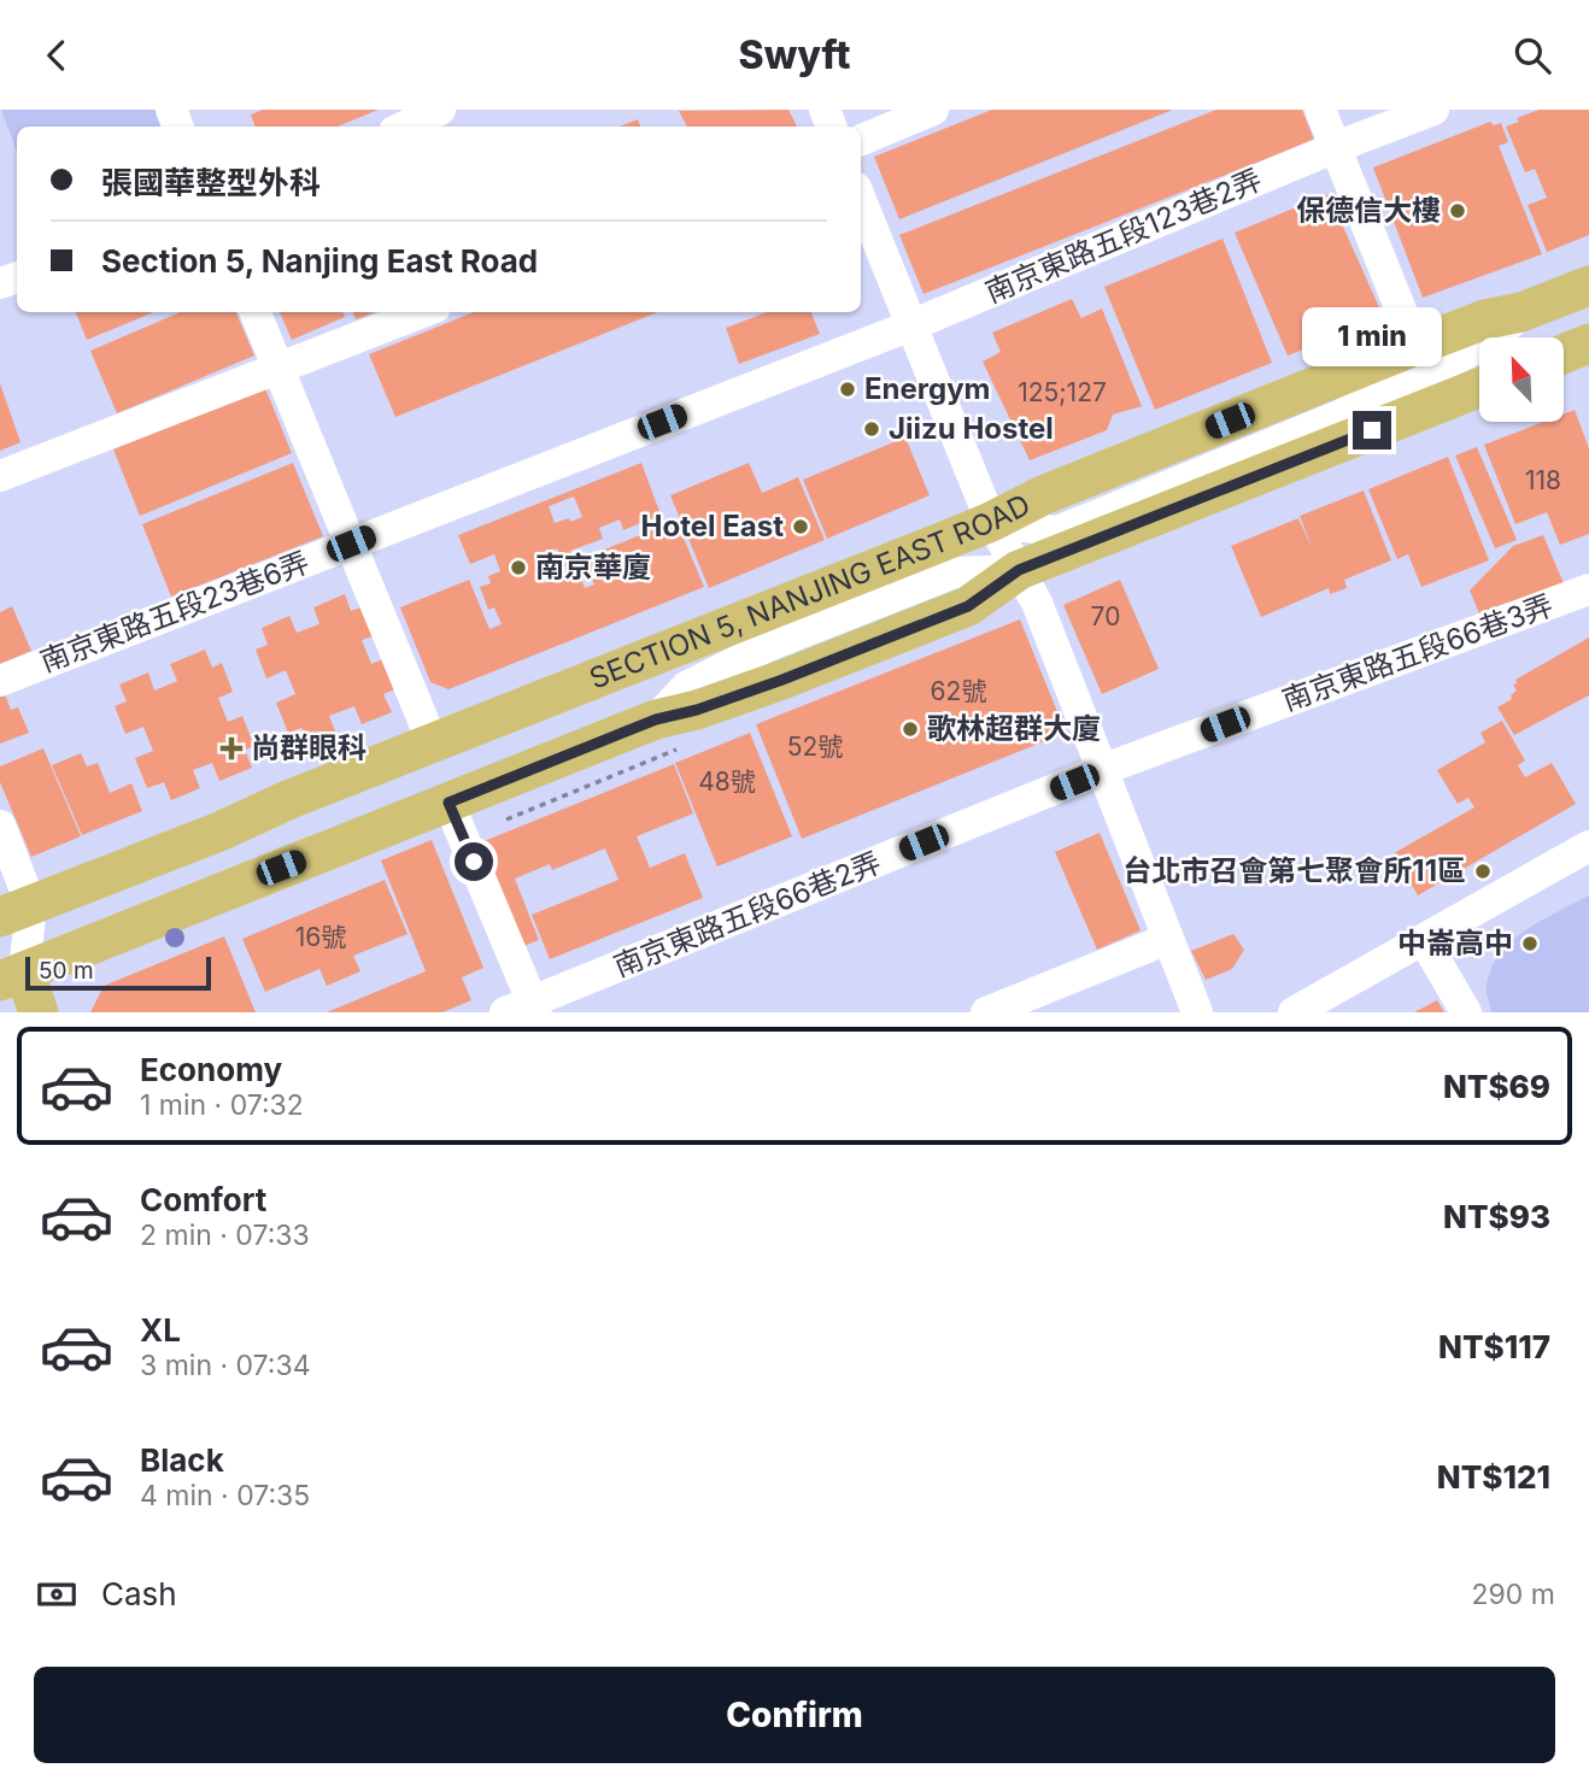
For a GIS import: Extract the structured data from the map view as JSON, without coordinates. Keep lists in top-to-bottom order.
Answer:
{
  "streets": {
    "main road": ["SECTION 5, NANJING EAST ROAD"],
    "street": [
      "南京東路五段123巷2弄",
      "南京東路五段23巷6弄",
      "南京東路五段66巷3弄",
      "南京東路五段66巷2弄"
    ]
  },
  "crossings": [
    ["南京東路五段123巷2弄", "南京東路五段23巷6弄"],
    ["南京東路五段66巷3弄", "南京東路五段66巷2弄"]
  ],
  "places": {
    "other": [
      "保德信大樓",
      "Energym",
      "Jiizu Hostel",
      "Hotel East",
      "南京華廈",
      "歌林超群大廈",
      "台北市召會第七聚會所11區",
      "中崙高中"
    ],
    "health": ["尚群眼科"]
  },
  "house_numbers": [
    "125;127",
    "118",
    "70",
    "62號",
    "52號",
    "48號",
    "16號"
  ],
  "scale_bar": "50 m",
  "north": "top left",
  "page": {
    "header": "Swyft",
    "banner": ["張國華整型外科", "Section 5, Nanjing East Road"],
    "bubble": "1 min",
    "scale": "50 m",
    "list": [
      {
        "name": "Economy",
        "note": "1 min · 07:32",
        "value": "NT$69"
      },
      {
        "name": "Comfort",
        "note": "2 min · 07:33",
        "value": "NT$93"
      },
      {
        "name": "XL",
        "note": "3 min · 07:34",
        "value": "NT$117"
      },
      {
        "name": "Black",
        "note": "4 min · 07:35",
        "value": "NT$121"
      }
    ],
    "pay": ["Cash", "290 m"],
    "buttons": "Confirm"
  }
}
